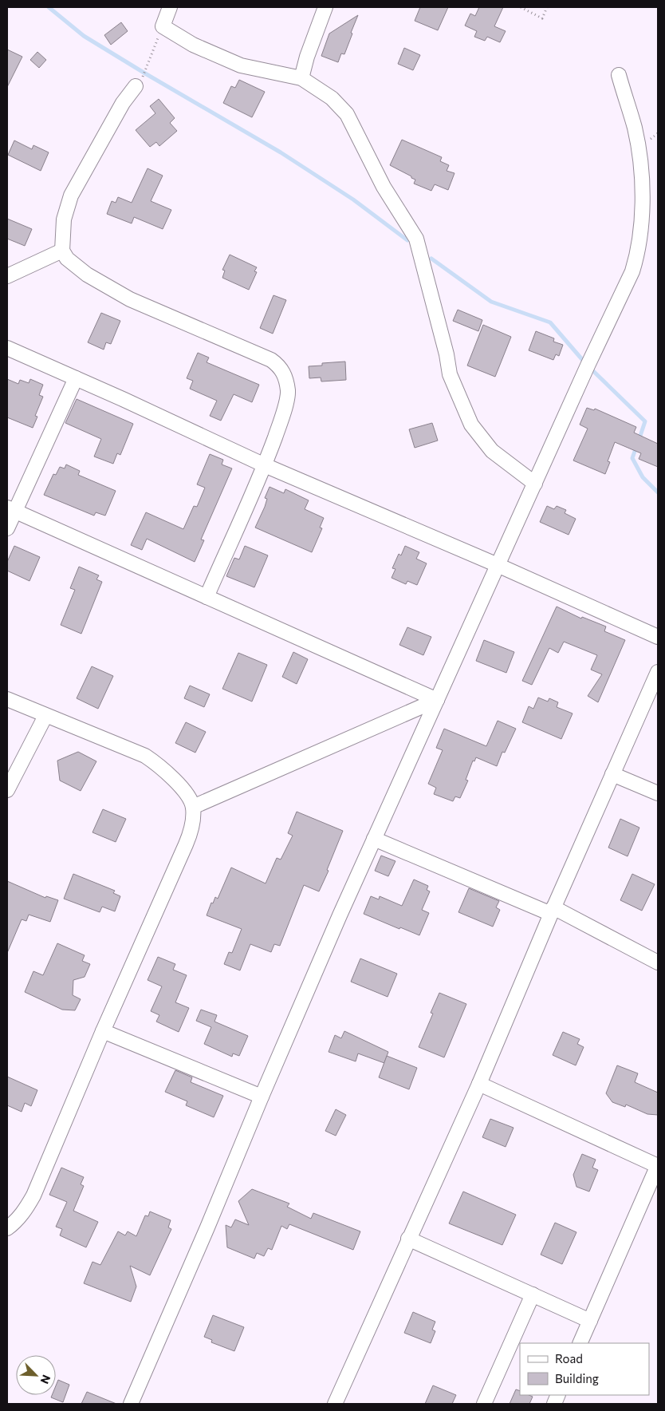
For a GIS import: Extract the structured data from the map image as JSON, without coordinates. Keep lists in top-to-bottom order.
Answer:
{
  "legend": ["Road", "Building"],
  "north": "bottom right"
}
